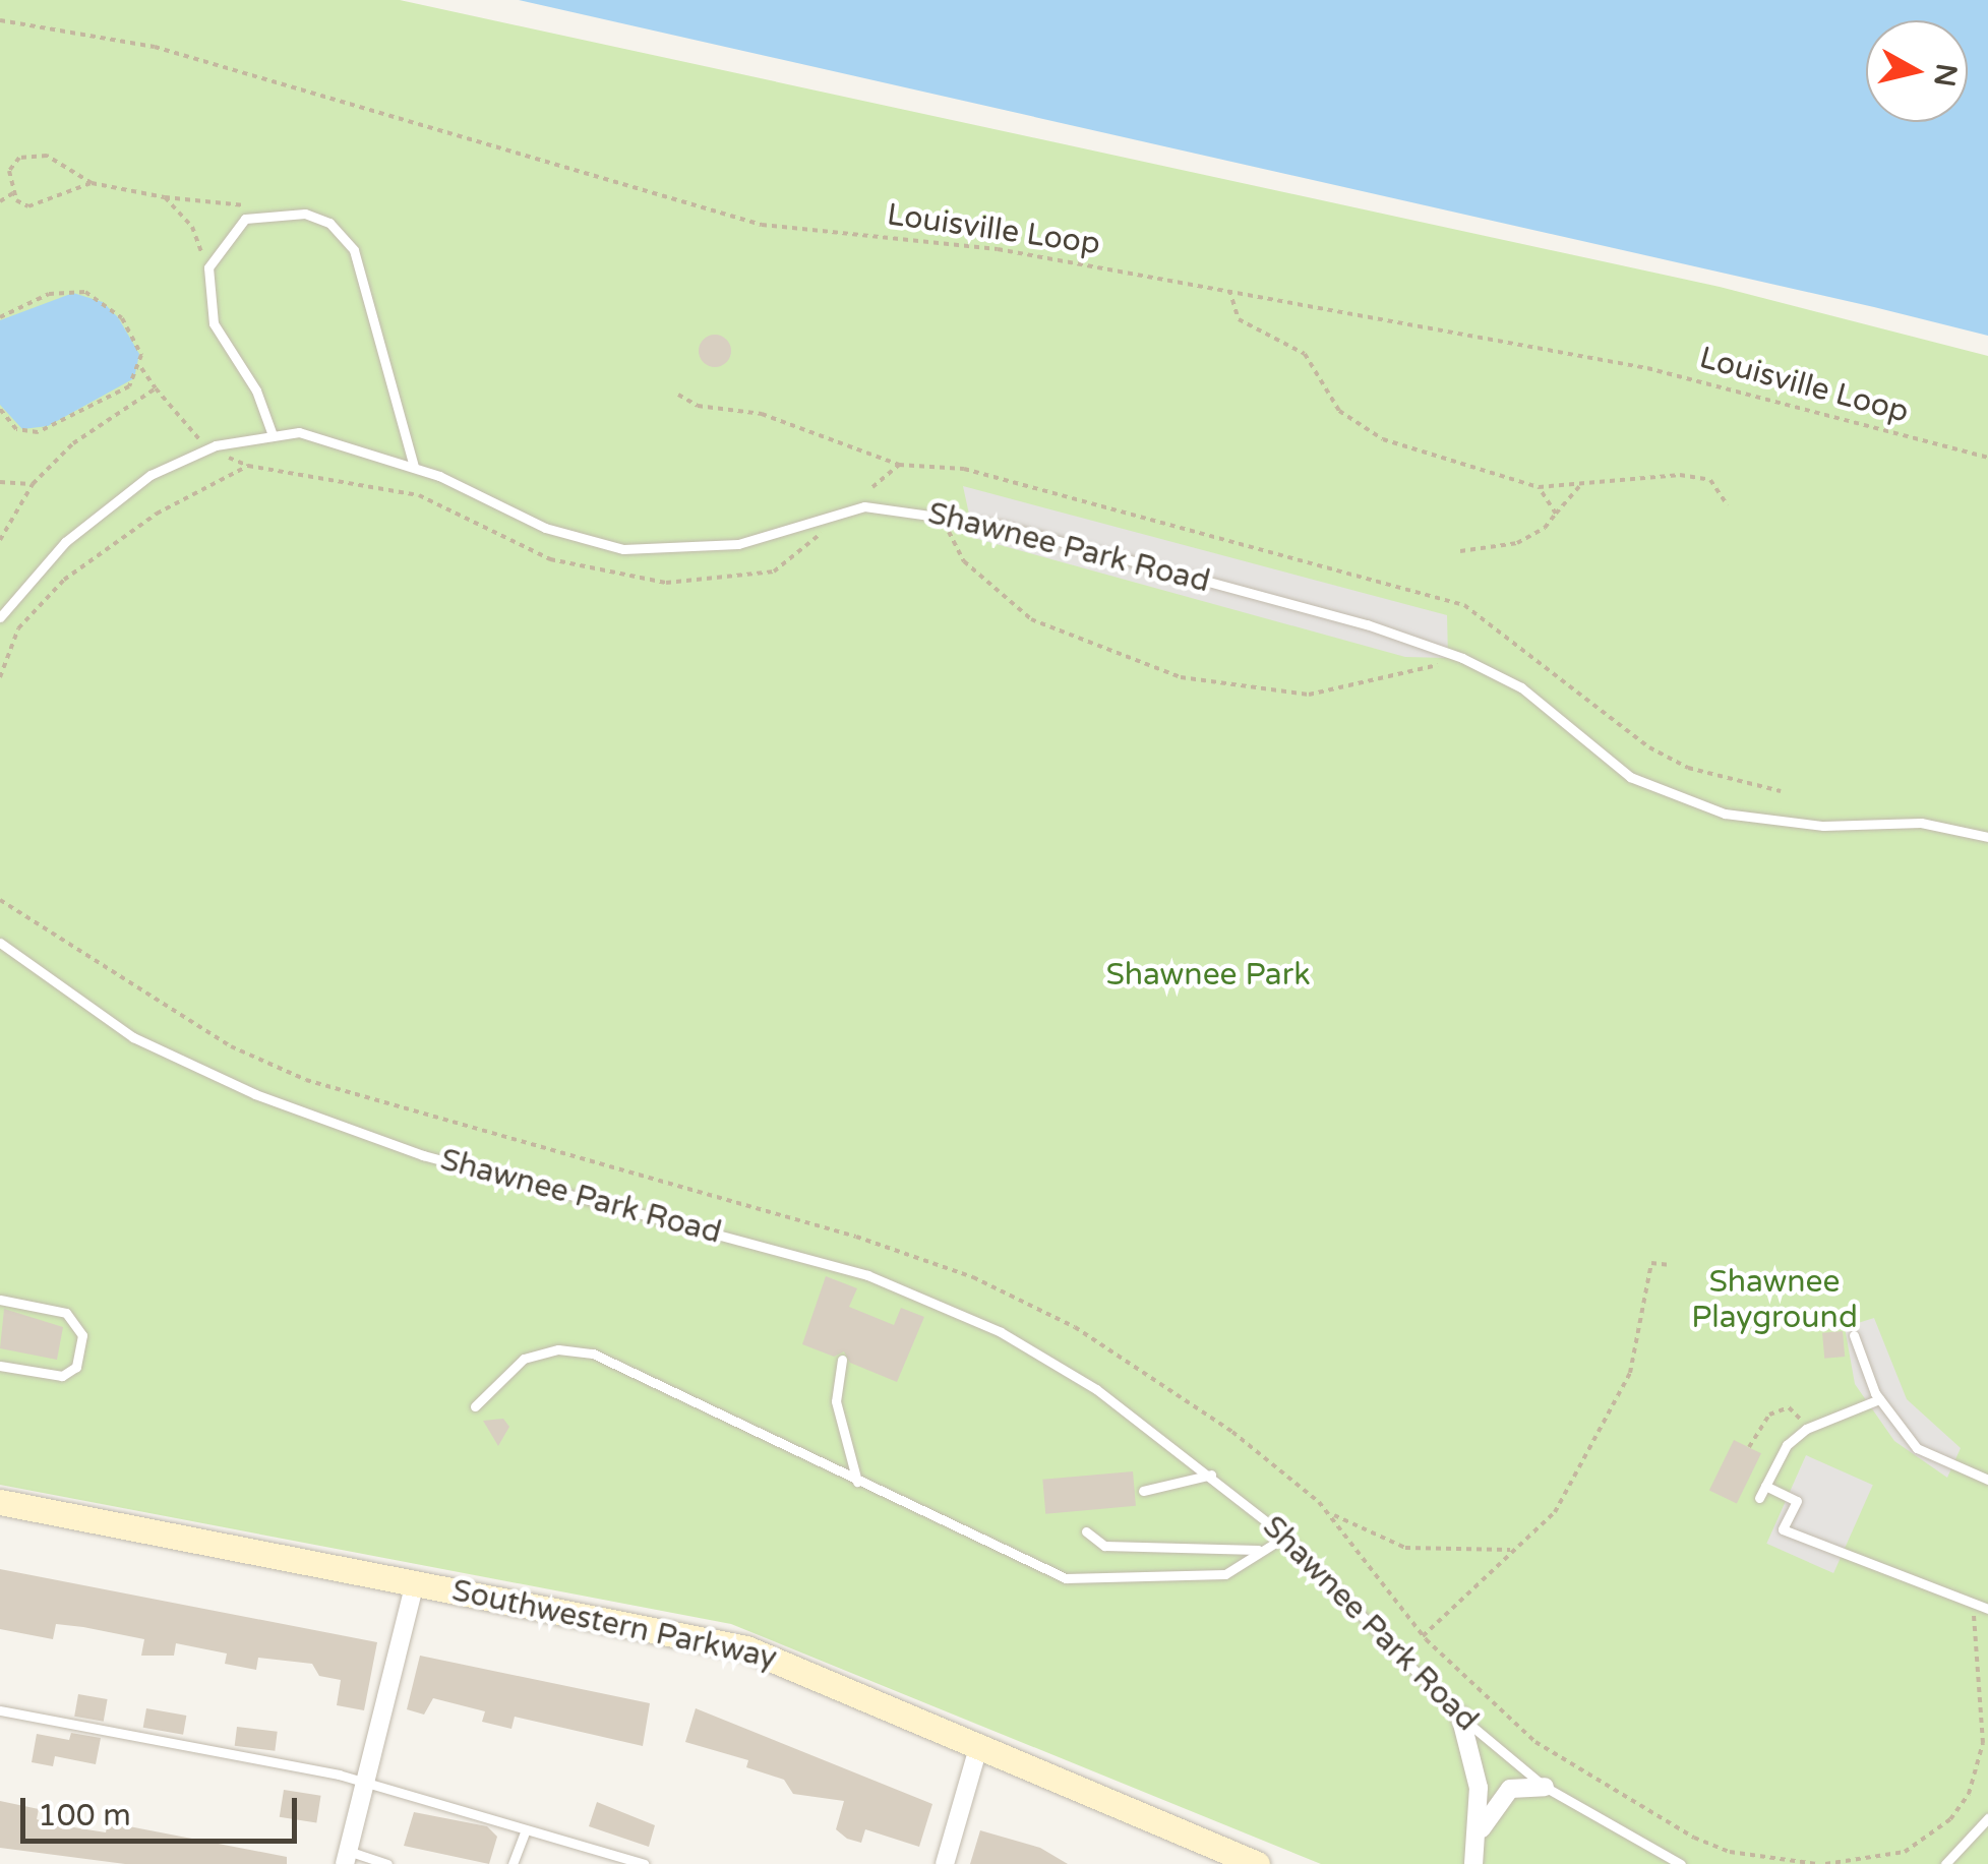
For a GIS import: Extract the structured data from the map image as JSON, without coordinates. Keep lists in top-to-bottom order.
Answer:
{
  "streets": {
    "street": ["Southwestern Parkway"],
    "lane": ["Shawnee Park Road"],
    "path": ["Louisville Loop"]
  },
  "parks": ["Shawnee Park", "Shawnee Playground"],
  "scale_bar": "100 m",
  "north": "right"
}
